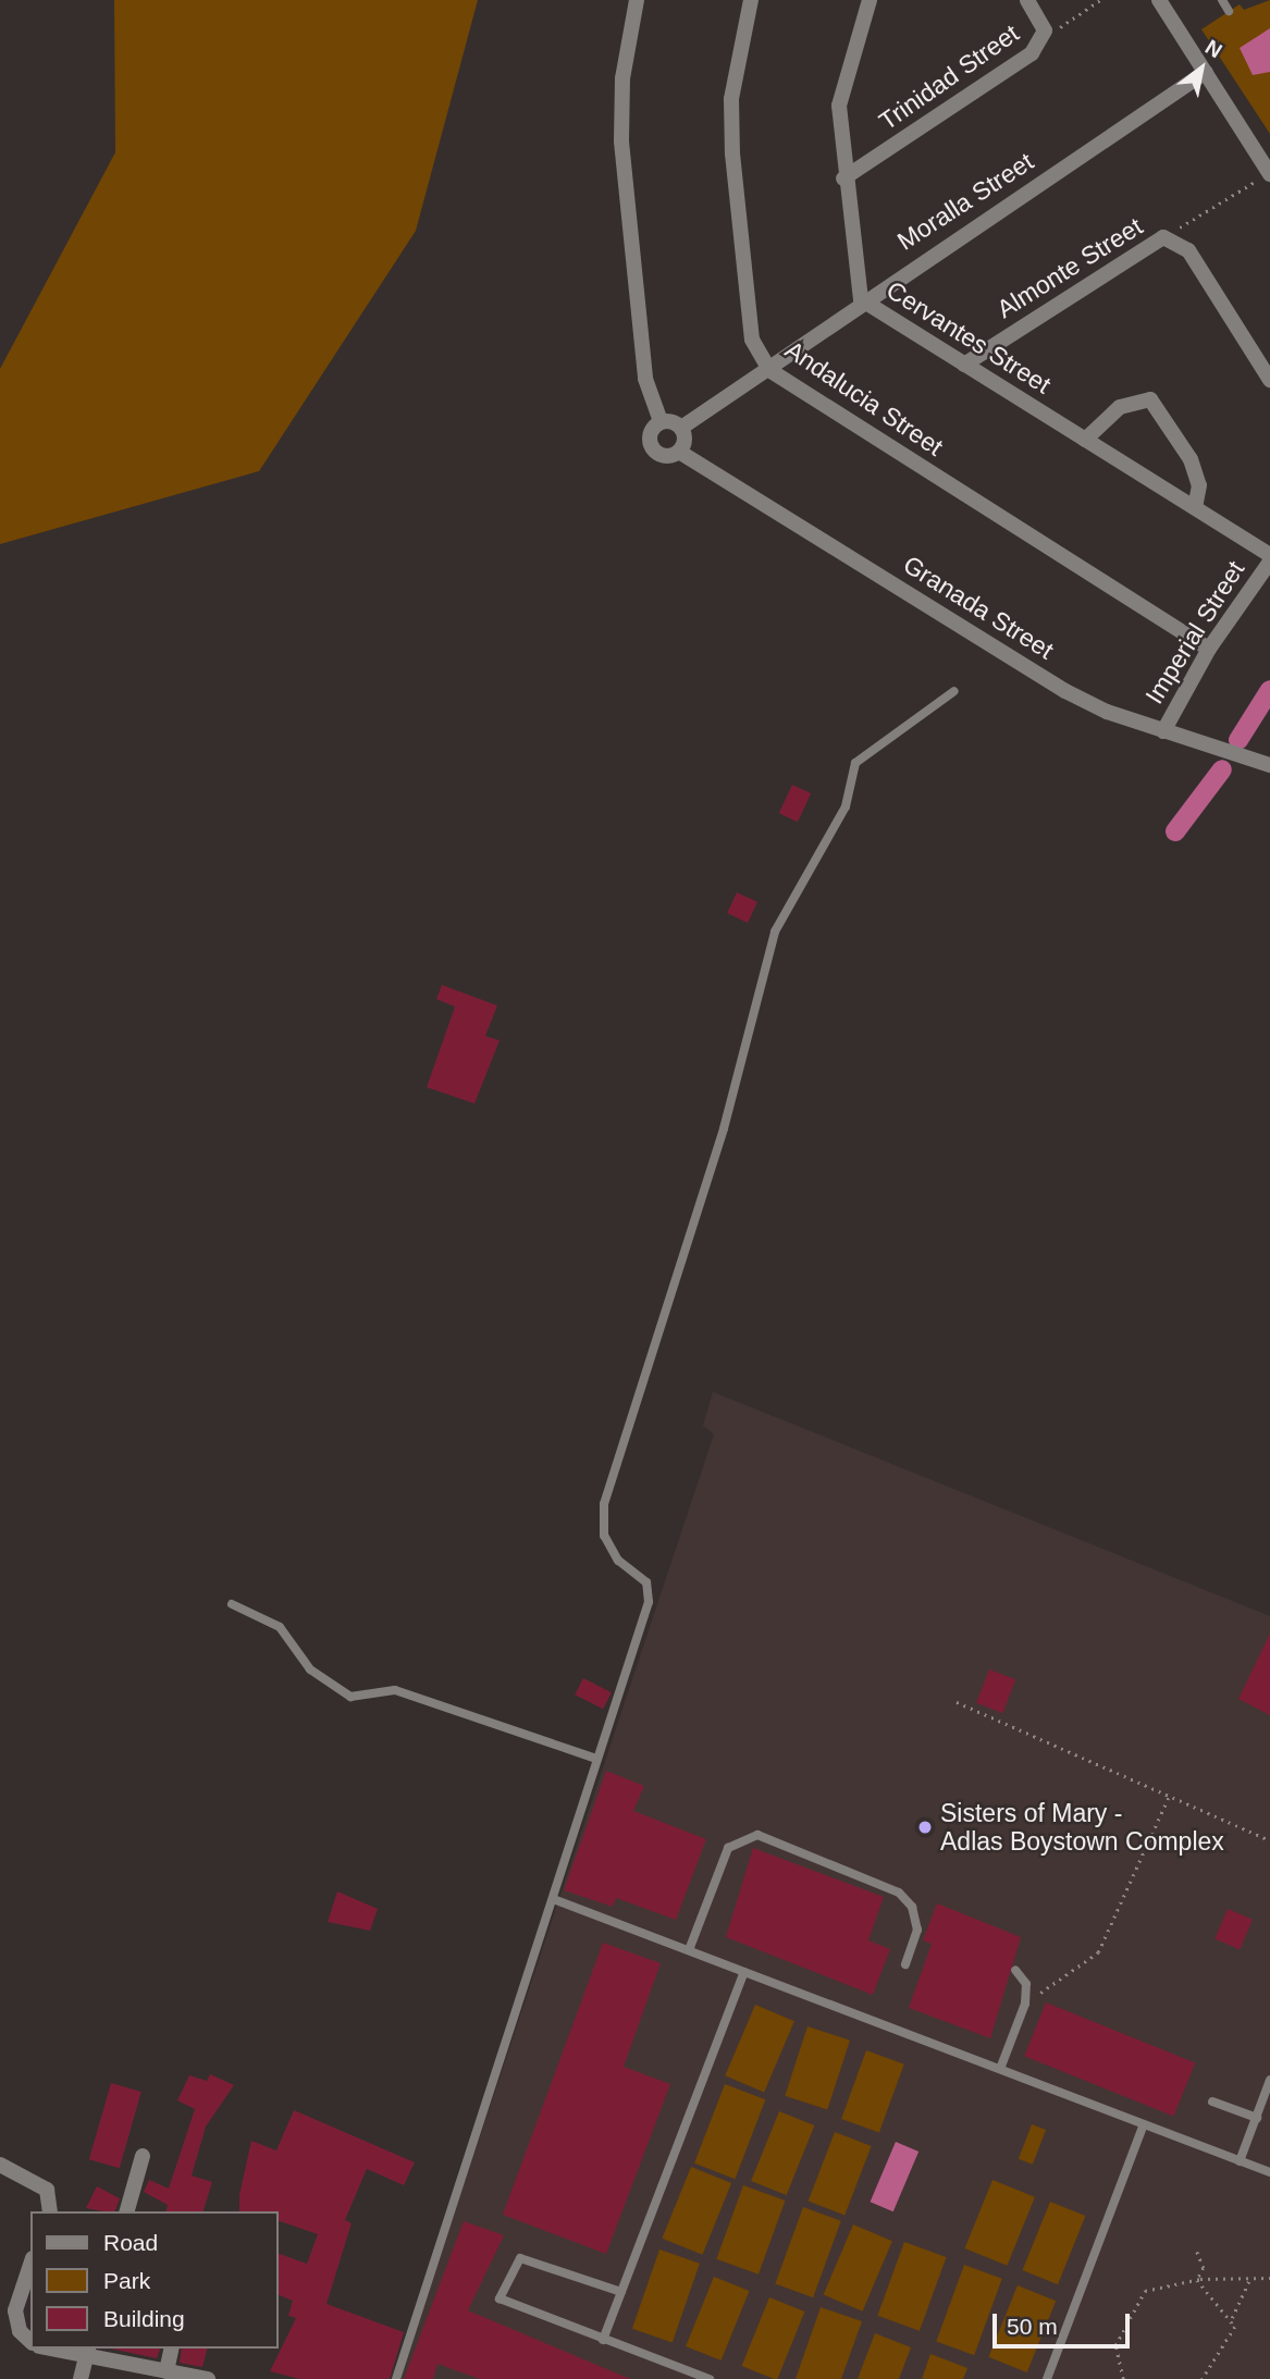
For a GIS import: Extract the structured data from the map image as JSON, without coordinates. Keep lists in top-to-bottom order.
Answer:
{
  "streets": {
    "street": [
      "Trinidad Street",
      "Moralla Street",
      "Almonte Street",
      "Cervantes Street",
      "Andalucia Street",
      "Granada Street",
      "Imperial Street"
    ]
  },
  "crossings": [
    ["Trinidad Street", "Cervantes Street"],
    ["Moralla Street", "Cervantes Street"],
    ["Moralla Street", "Andalucia Street"],
    ["Almonte Street", "Cervantes Street"],
    ["Andalucia Street", "Imperial Street"],
    ["Granada Street", "Imperial Street"]
  ],
  "places": ["Sisters of Mary - Adlas Boystown Complex"],
  "legend": ["Road", "Park", "Building"],
  "scale_bar": "50 m",
  "north": "top right"
}
